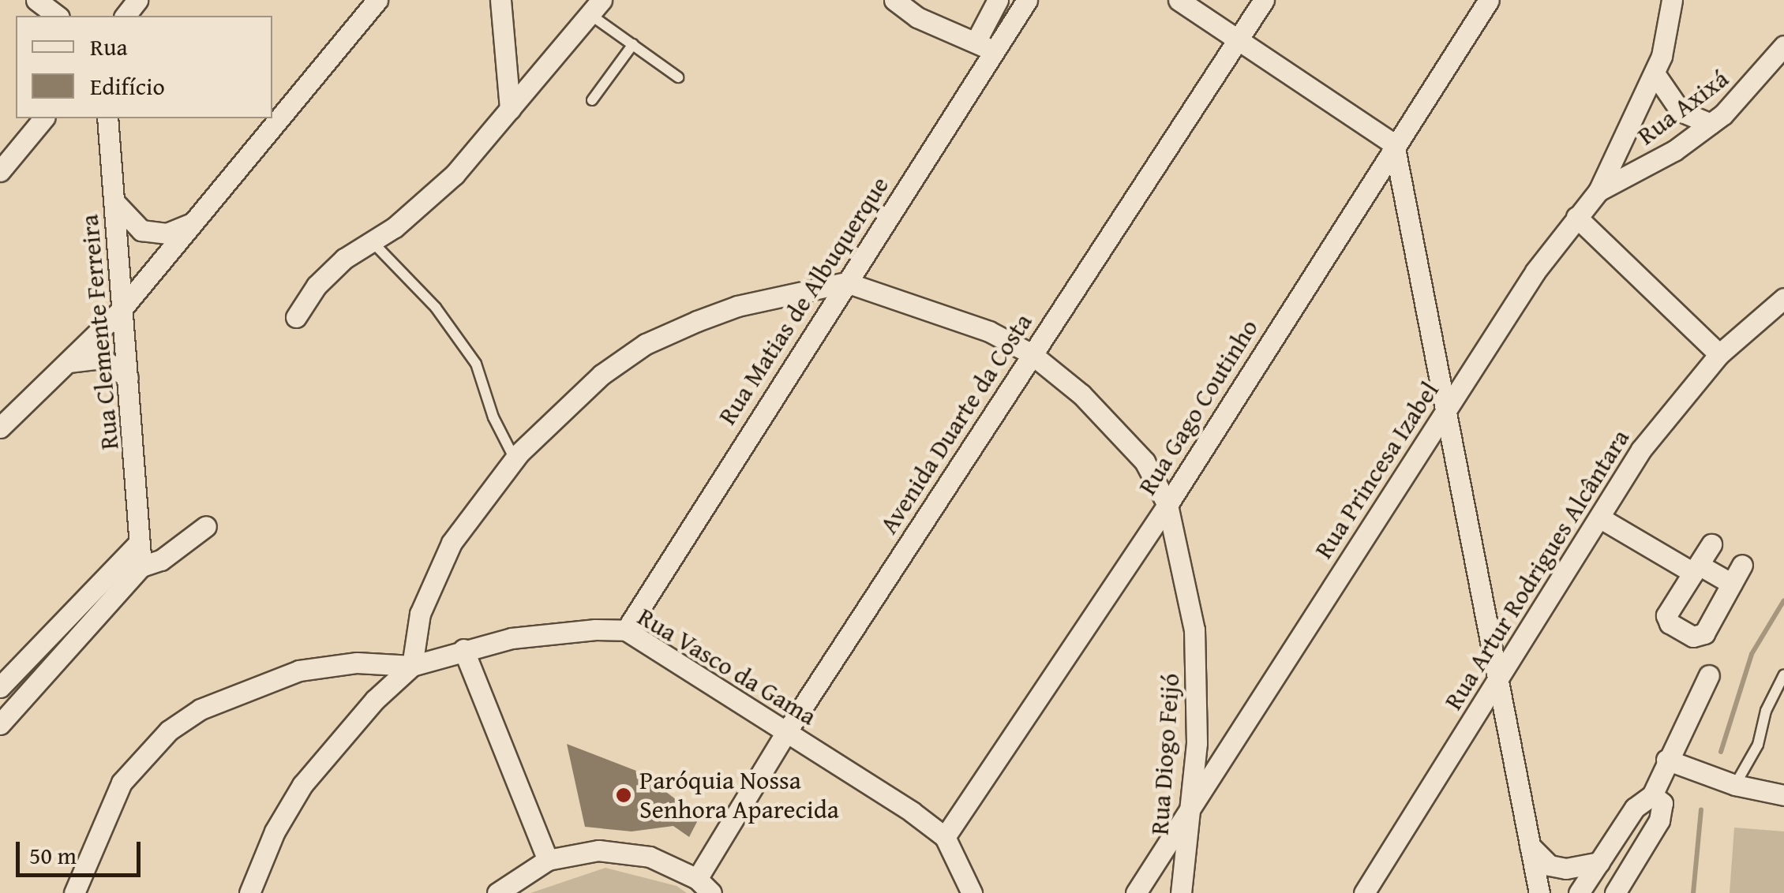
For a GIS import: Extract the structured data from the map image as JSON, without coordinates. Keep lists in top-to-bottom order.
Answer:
{
  "streets": {
    "street": [
      "Rua Axixá",
      "Rua Matias de Albuquerque",
      "Rua Clemente Ferreira",
      "Rua Gago Coutinho",
      "Avenida Duarte da Costa",
      "Rua Princesa Izabel",
      "Rua Artur Rodrigues Alcântara",
      "Rua Vasco da Gama",
      "Rua Diogo Feijó"
    ]
  },
  "crossings": [
    ["Rua Axixá", "Rua Princesa Izabel"],
    ["Rua Matias de Albuquerque", "Rua Vasco da Gama"],
    ["Rua Matias de Albuquerque", "Rua Diogo Feijó"],
    ["Rua Gago Coutinho", "Rua Vasco da Gama"],
    ["Rua Gago Coutinho", "Rua Diogo Feijó"],
    ["Avenida Duarte da Costa", "Rua Vasco da Gama"],
    ["Avenida Duarte da Costa", "Rua Diogo Feijó"],
    ["Rua Princesa Izabel", "Rua Diogo Feijó"]
  ],
  "places": ["Paróquia Nossa Senhora Aparecida"],
  "legend": ["Rua", "Edifício"],
  "scale_bar": "50 m"
}
